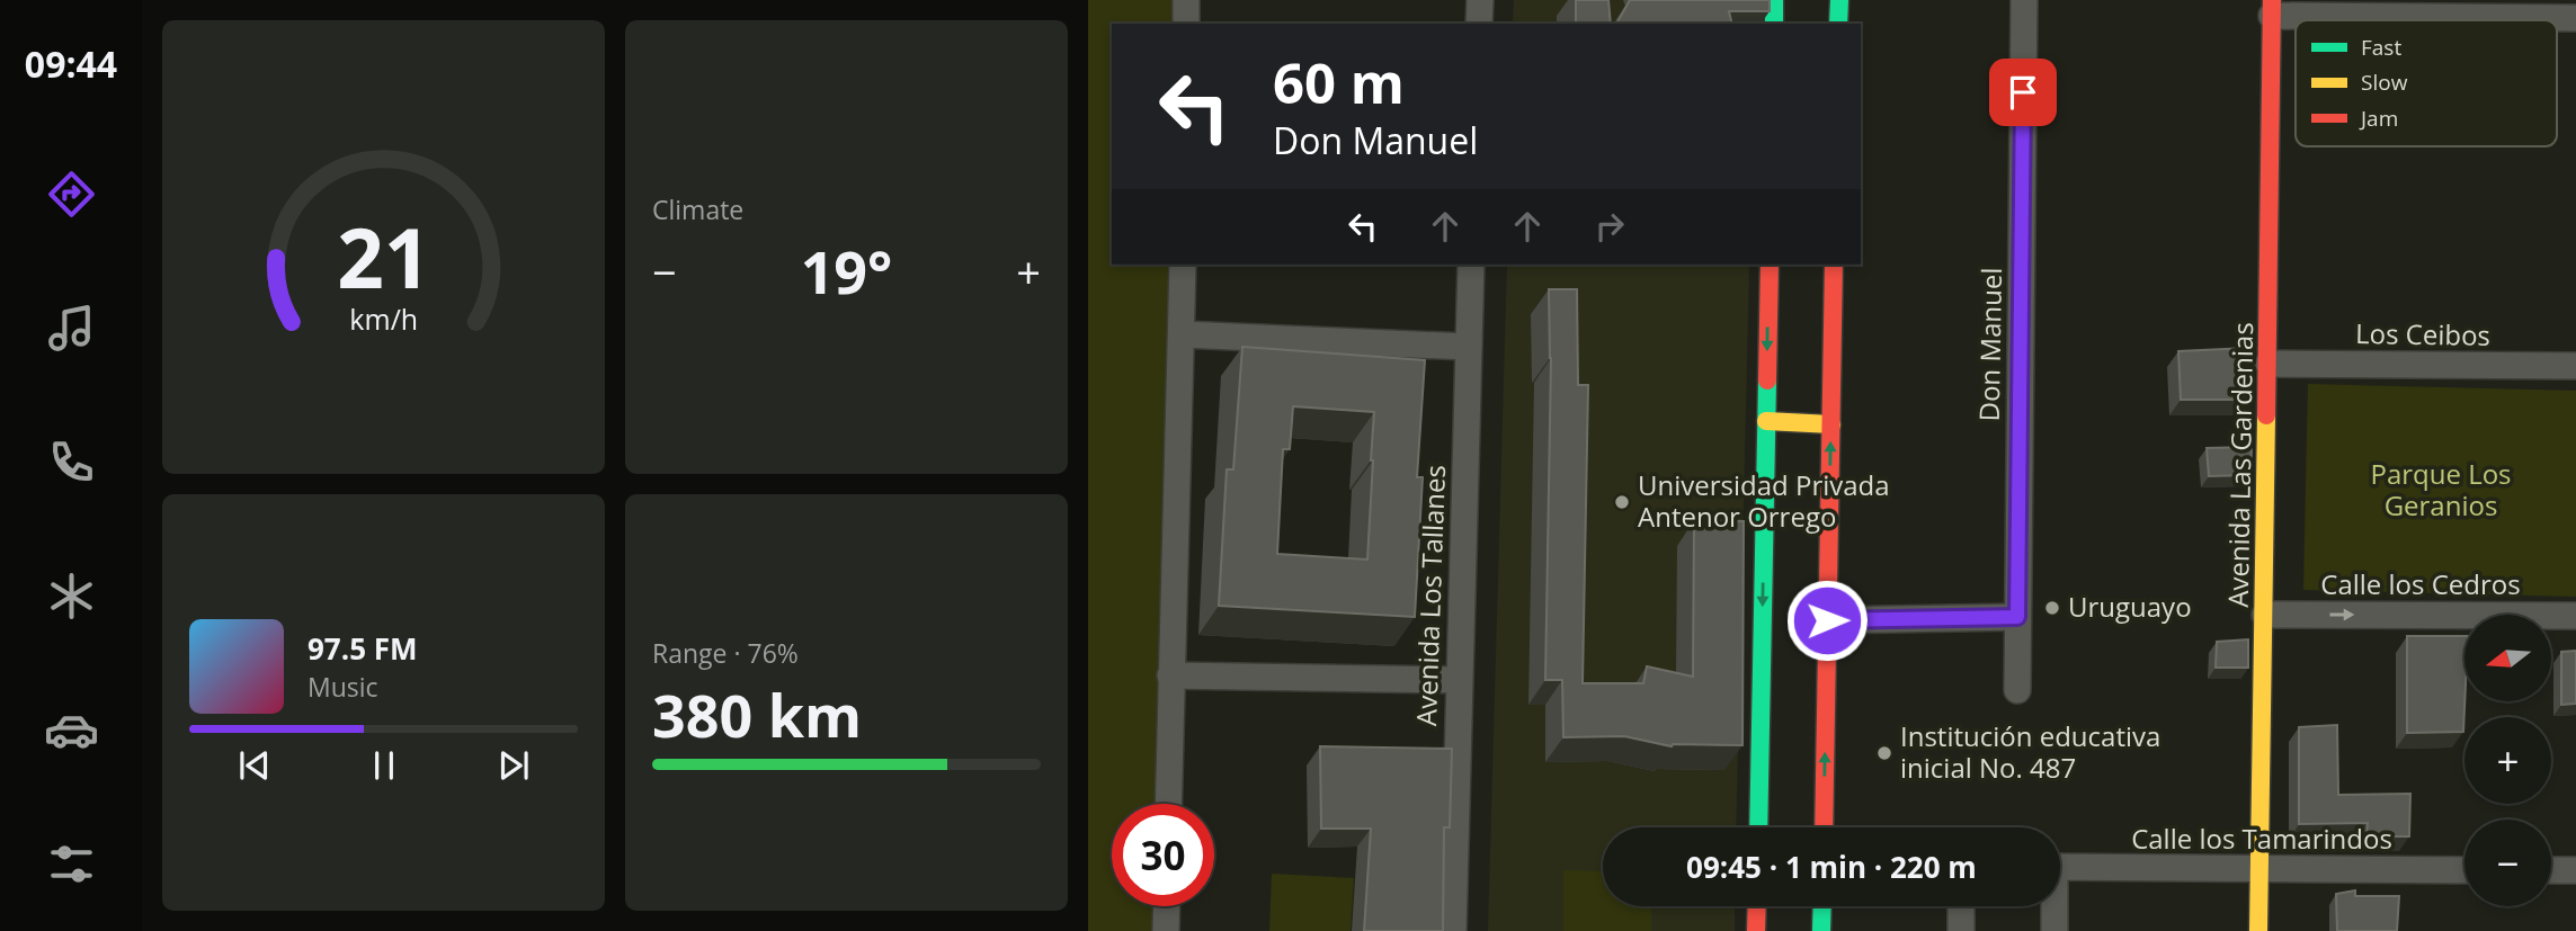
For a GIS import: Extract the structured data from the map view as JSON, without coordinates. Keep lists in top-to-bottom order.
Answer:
{
  "streets": {
    "main road": ["Avenida Las Gardenias"],
    "street": [
      "Los Ceibos",
      "Don Manuel",
      "Calle los Cedros",
      "Avenida Los Tallanes",
      "Calle los Tamarindos"
    ]
  },
  "crossings": [
    ["Los Ceibos", "Avenida Las Gardenias"],
    ["Avenida Las Gardenias", "Calle los Cedros"],
    ["Avenida Las Gardenias", "Calle los Tamarindos"]
  ],
  "one_way": ["Calle los Cedros"],
  "parks": ["Parque Los Geranios"],
  "places": ["Universidad Privada Antenor Orrego", "Uruguayo", "Institución educativa inicial No. 487"],
  "legend": ["Fast", "Slow", "Jam"],
  "north": "left",
  "page": {
    "tabs": "09:44",
    "tile": [
      "Climate",
      ["Range · 76%", "380 km"]
    ],
    "turn": ["60 m", "Don Manuel"],
    "heat": ["−", "19°", "+"],
    "map_buttons": ["+", "−"],
    "song": ["97.5 FM", "Music"],
    "limit": "30",
    "trip": "09:45 · 1 min · 220 m",
    "gauge": ["21", "km/h"]
  }
}
